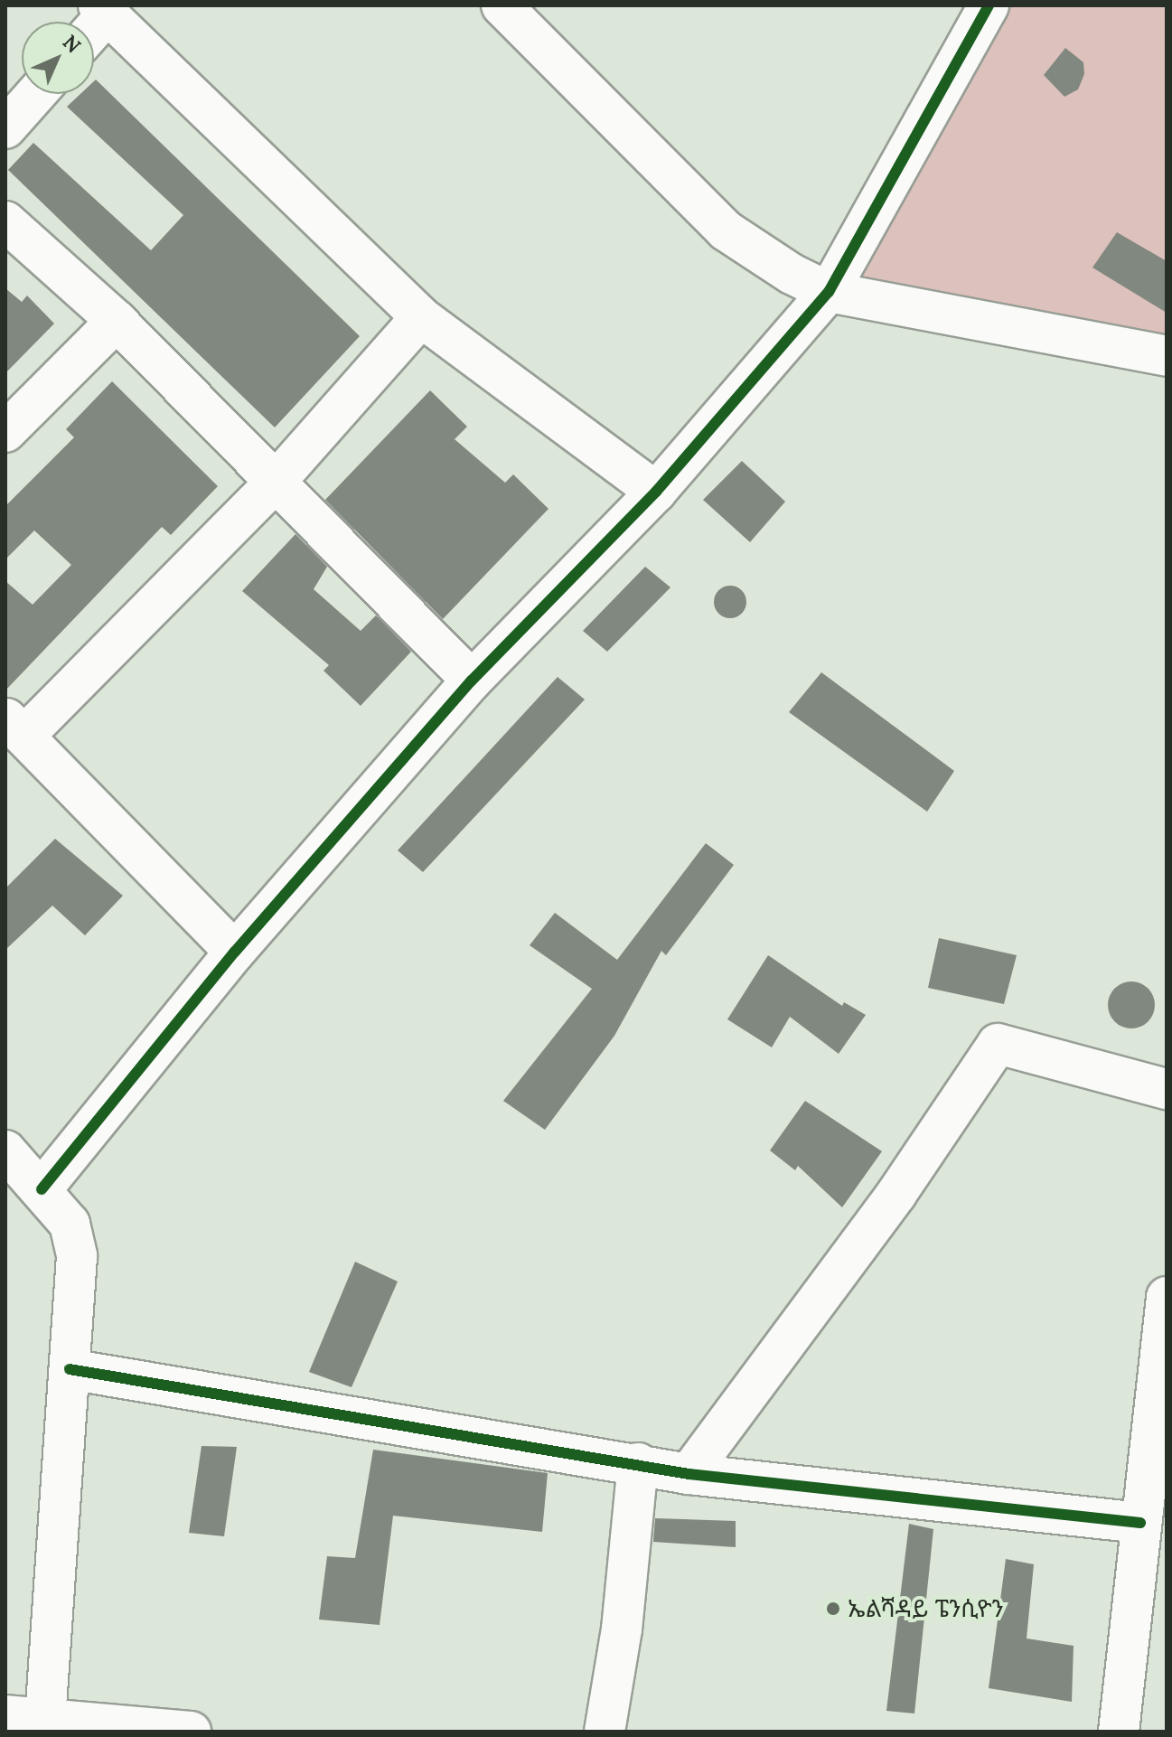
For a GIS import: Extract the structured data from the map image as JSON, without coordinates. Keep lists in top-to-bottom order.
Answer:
{
  "places": ["ኤልሻዳይ ፔንሲዮን"],
  "north": "top right"
}
